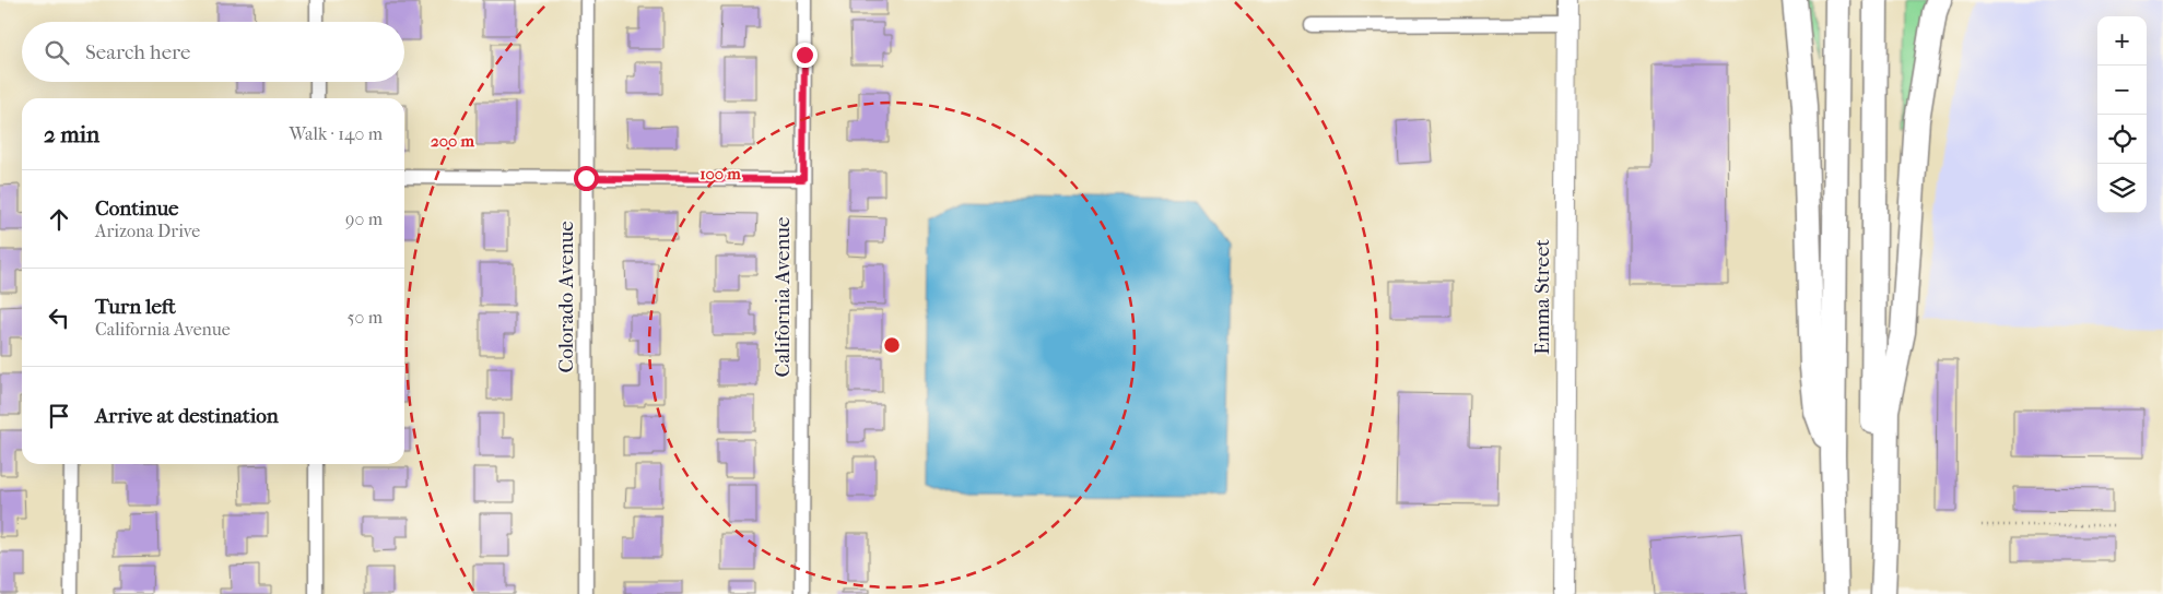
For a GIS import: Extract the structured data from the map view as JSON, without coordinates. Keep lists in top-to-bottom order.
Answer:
{
  "streets": {
    "street": ["Colorado Avenue", "California Avenue", "Emma Street"]
  },
  "page": {
    "map_buttons": ["+", "−"],
    "search": "Search here",
    "heading": ["2 min", "Walk · 140 m"],
    "list": [
      ["Continue", "Arizona Drive", "90 m"],
      ["Turn left", "California Avenue", "50 m"],
      "Arrive at destination"
    ]
  },
  "rings": ["200 m", "100 m"]
}
